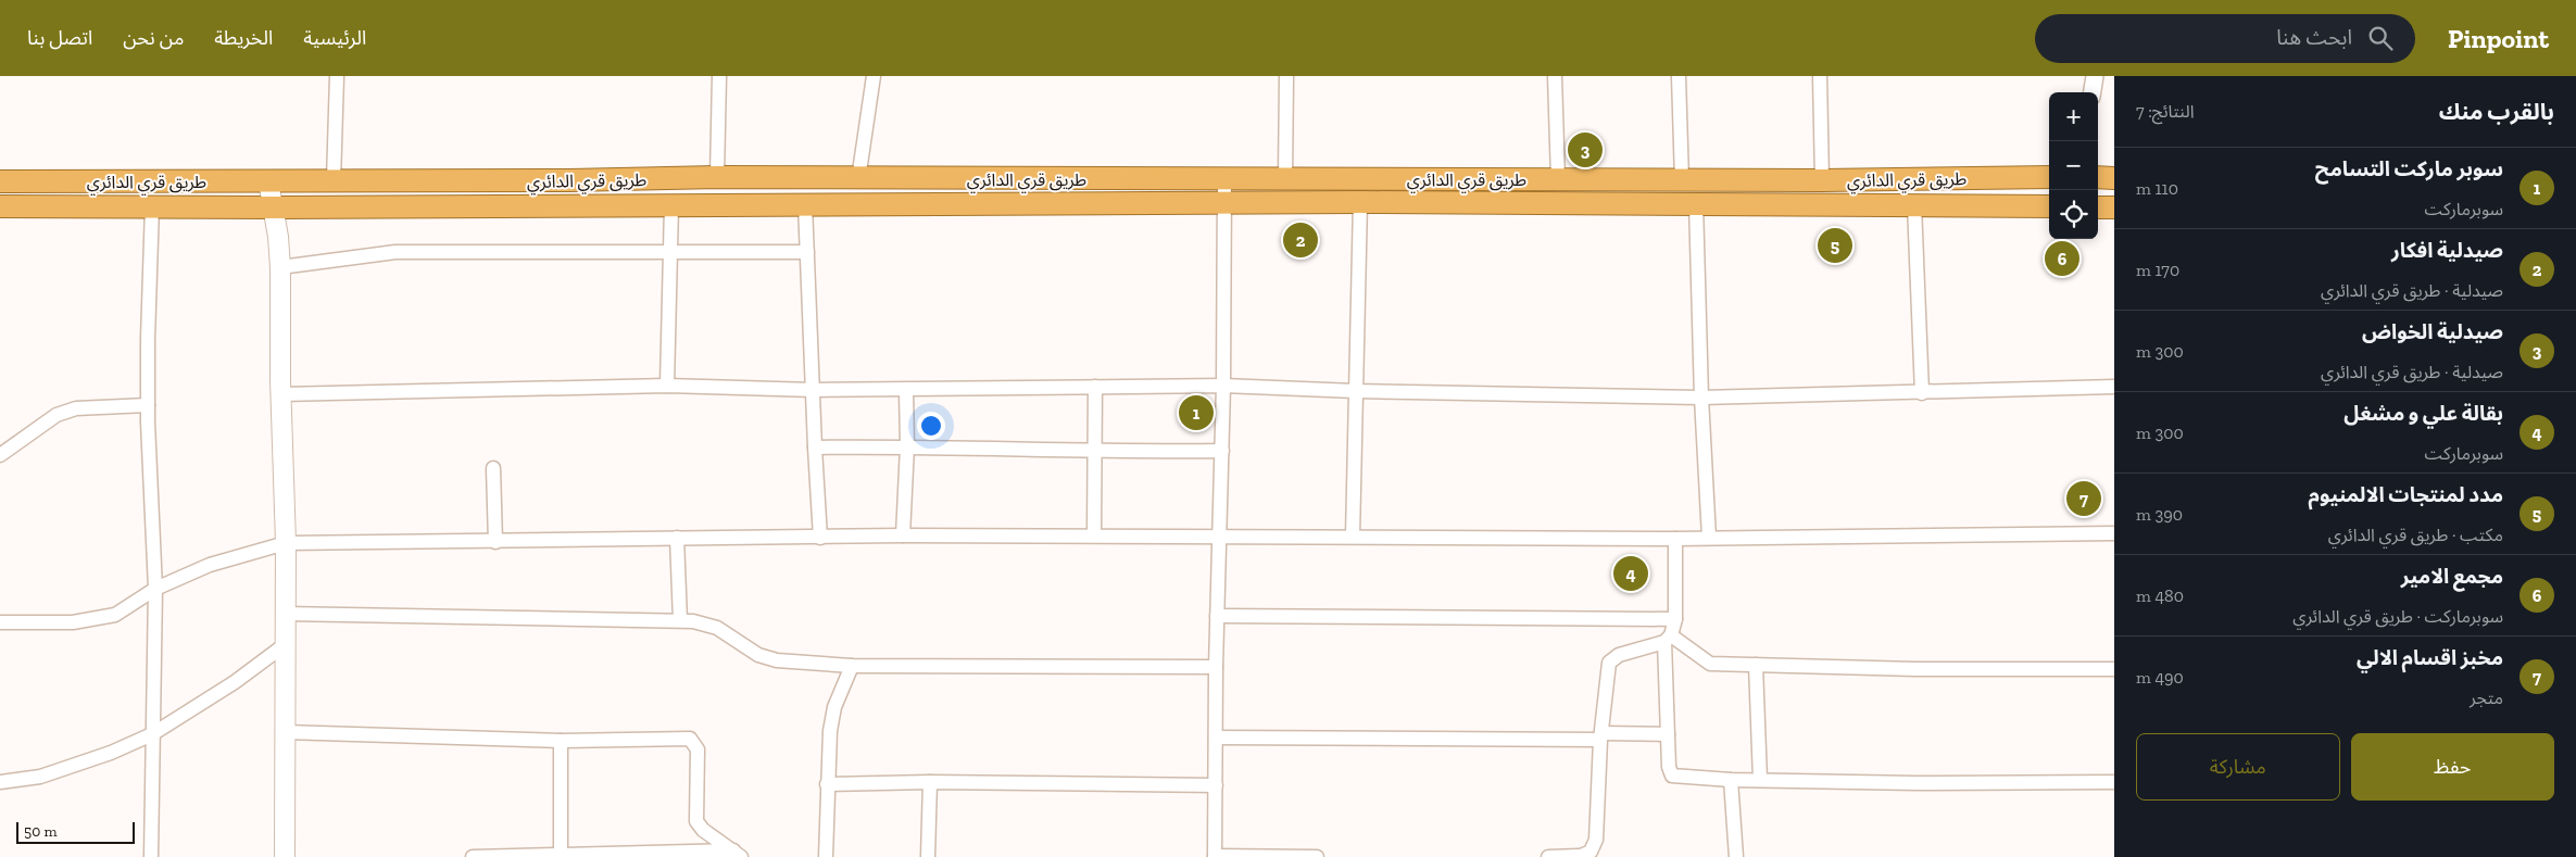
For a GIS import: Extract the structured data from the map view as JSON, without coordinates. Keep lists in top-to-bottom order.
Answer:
{
  "streets": {
    "highway": ["طريق قري الدائري"]
  },
  "scale_bar": "50 m",
  "page": {
    "header": "Pinpoint",
    "search": "ابحث هنا",
    "nav": [
      "الرئيسية",
      "الخريطة",
      "من نحن",
      "اتصل بنا"
    ],
    "heading": ["بالقرب منك", "النتائج: 7"],
    "map_buttons": ["+", "−"],
    "pins": [
      "3",
      "2",
      "5",
      "6",
      "1",
      "7",
      "4"
    ],
    "list": [
      {
        "mark": "1",
        "name": "سوبر ماركت التسامح",
        "note": "سوبرماركت",
        "value": "110 m"
      },
      {
        "mark": "2",
        "name": "صيدلية افكار",
        "note": "صيدلية · طريق قري الدائري",
        "value": "170 m"
      },
      {
        "mark": "3",
        "name": "صيدلية الخواض",
        "note": "صيدلية · طريق قري الدائري",
        "value": "300 m"
      },
      {
        "mark": "4",
        "name": "بقالة علي و مشغل",
        "note": "سوبرماركت",
        "value": "300 m"
      },
      {
        "mark": "5",
        "name": "مدد لمنتجات الالمنيوم",
        "note": "مكتب · طريق قري الدائري",
        "value": "390 m"
      },
      {
        "mark": "6",
        "name": "مجمع الامير",
        "note": "سوبرماركت · طريق قري الدائري",
        "value": "480 m"
      },
      {
        "mark": "7",
        "name": "مخبز اقسام الالي",
        "note": "متجر",
        "value": "490 m"
      }
    ],
    "buttons": ["حفظ", "مشاركة"],
    "scale": "50 m"
  }
}
